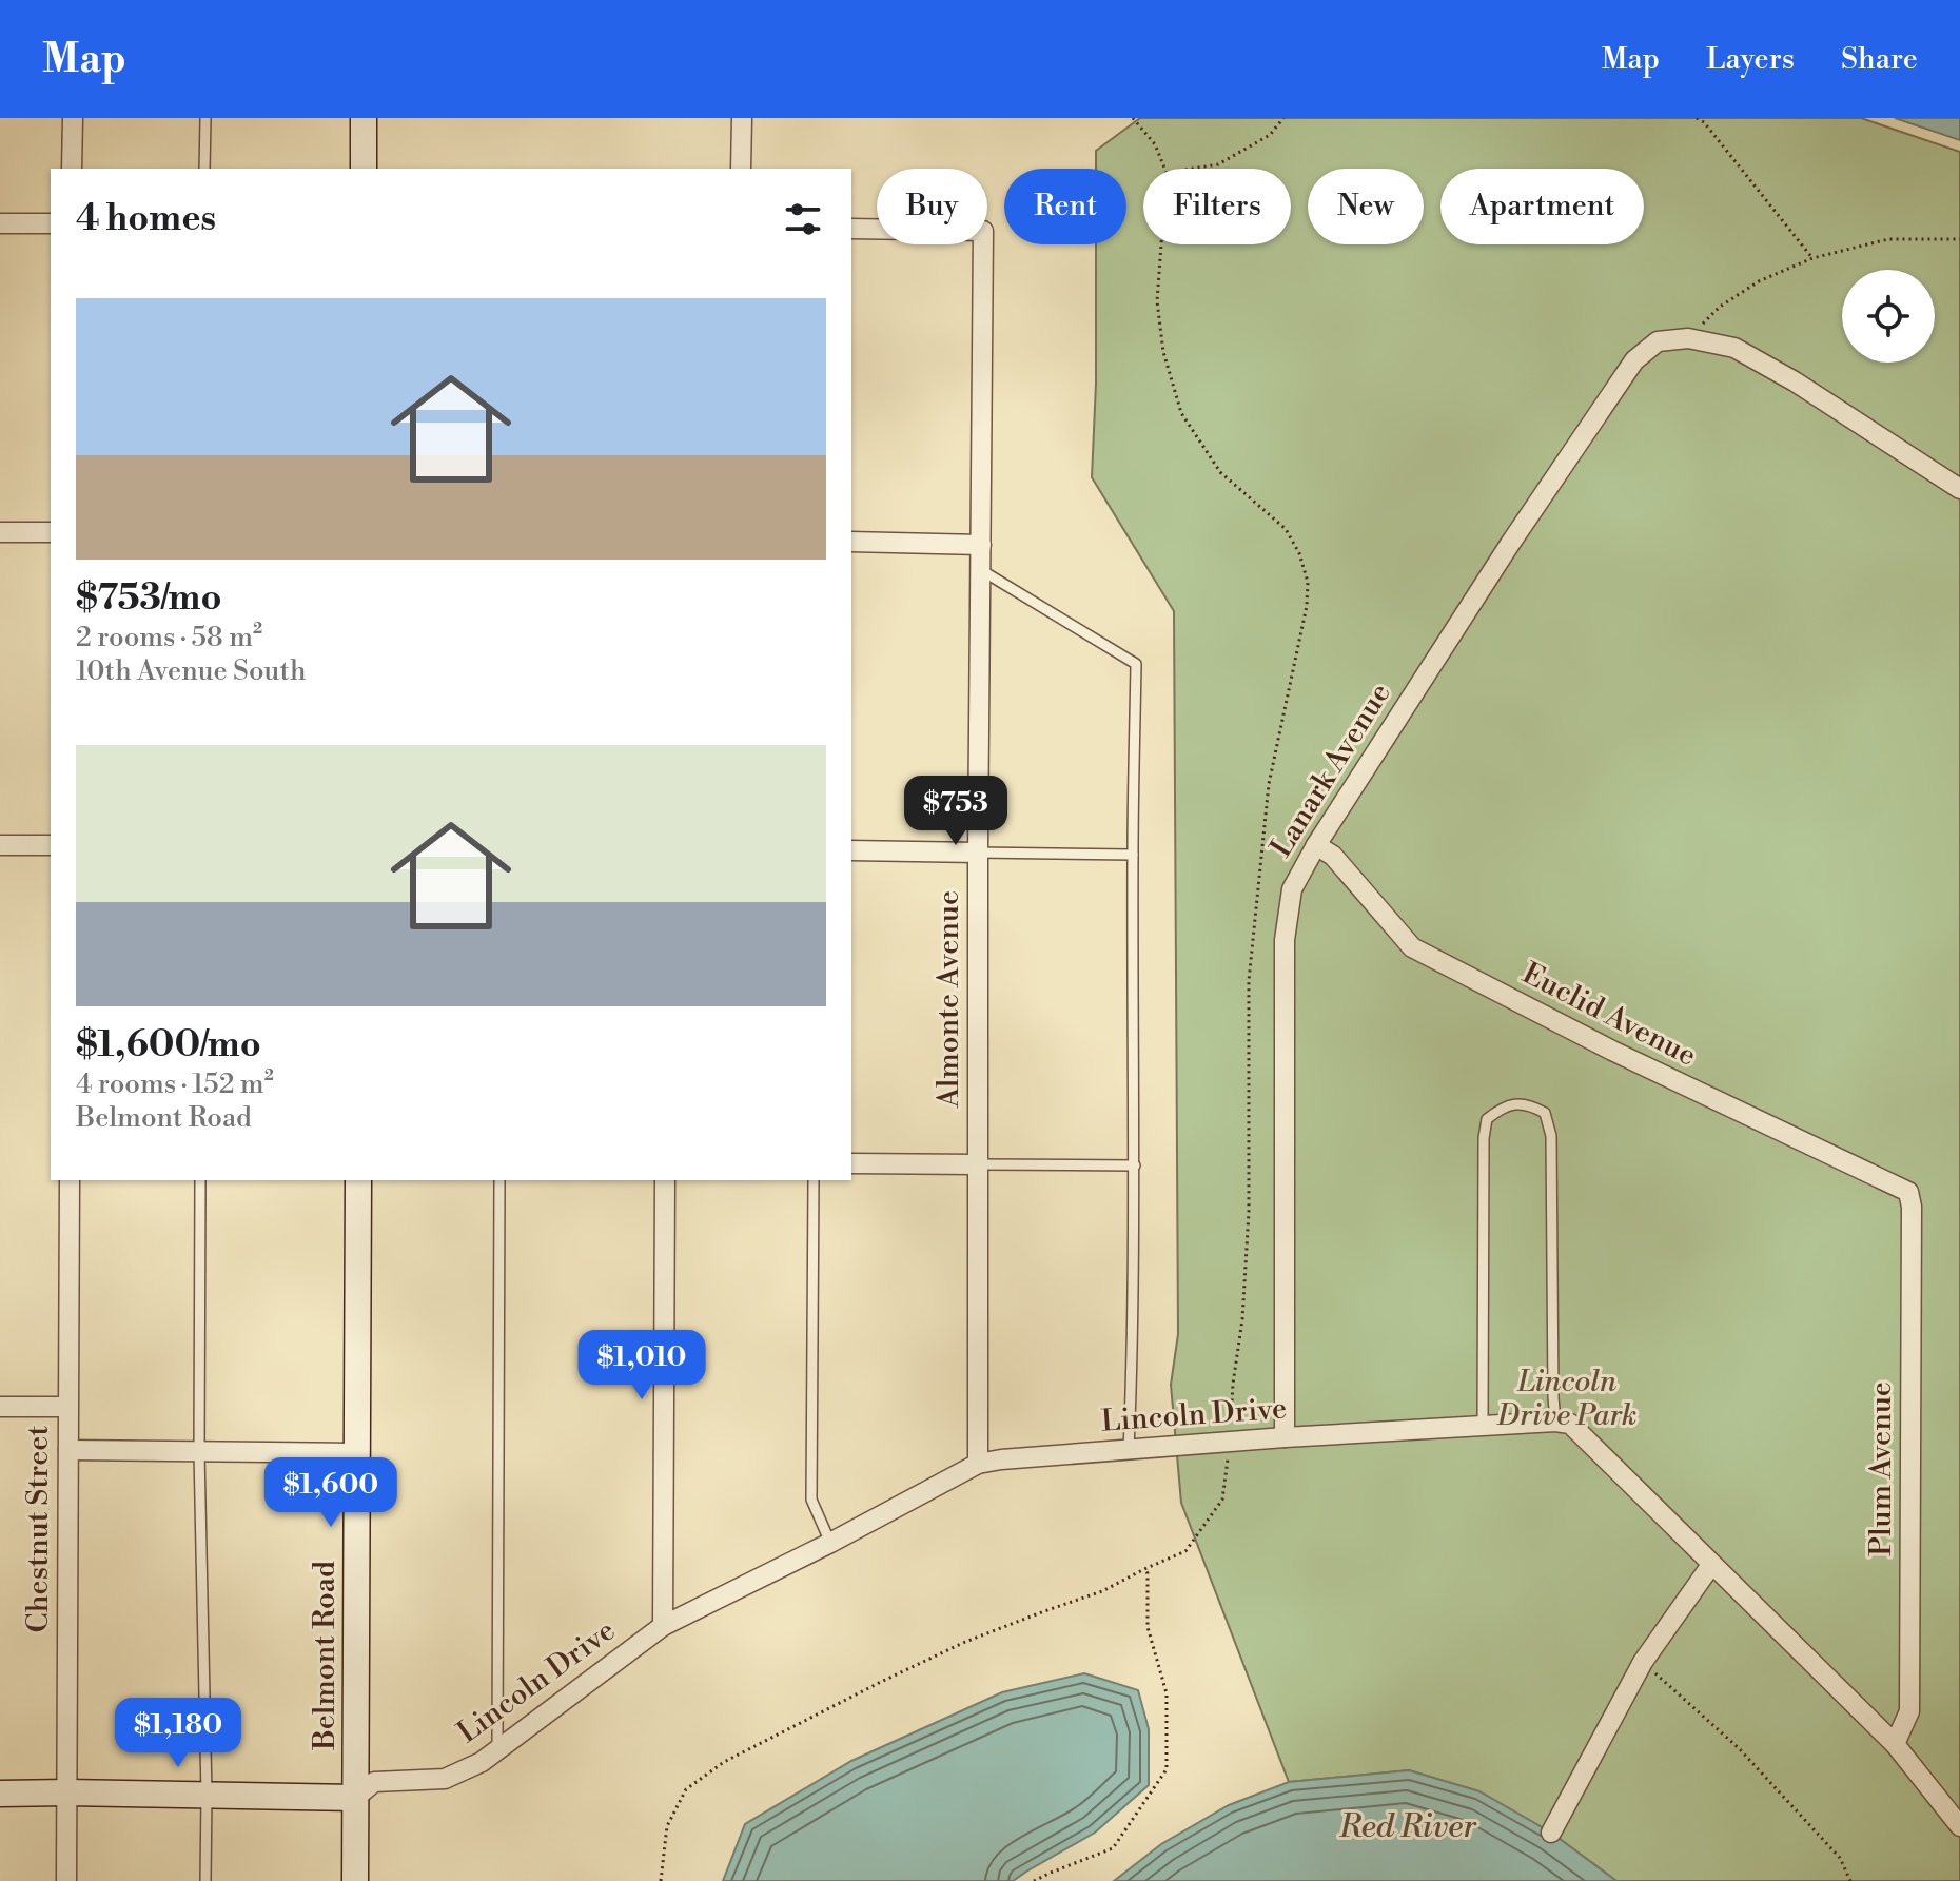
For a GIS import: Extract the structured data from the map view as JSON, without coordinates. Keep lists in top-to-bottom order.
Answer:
{
  "streets": {
    "street": [
      "Lanark Avenue",
      "Almonte Avenue",
      "Euclid Avenue",
      "Lincoln Drive",
      "Plum Avenue",
      "Chestnut Street",
      "Belmont Road"
    ]
  },
  "crossings": [
    ["Lanark Avenue", "Euclid Avenue"],
    ["Lanark Avenue", "Lincoln Drive"],
    ["Almonte Avenue", "Lincoln Drive"],
    ["Euclid Avenue", "Plum Avenue"],
    ["Lincoln Drive", "Belmont Road"]
  ],
  "water": ["Red River"],
  "parks": ["Lincoln Drive Park"],
  "page": {
    "header": "Map",
    "nav": ["Map", "Layers", "Share"],
    "chip": [
      "Buy",
      "Rent",
      "Filters",
      "New",
      "Apartment"
    ],
    "heading": "4 homes",
    "list": [
      {
        "name": "$753/mo",
        "note": "2 rooms · 58 m² · 10th Avenue South"
      },
      {
        "name": "$1,600/mo",
        "note": "4 rooms · 152 m² · Belmont Road"
      }
    ],
    "price": [
      "$753",
      "$1,010",
      "$1,600",
      "$1,180"
    ]
  }
}
